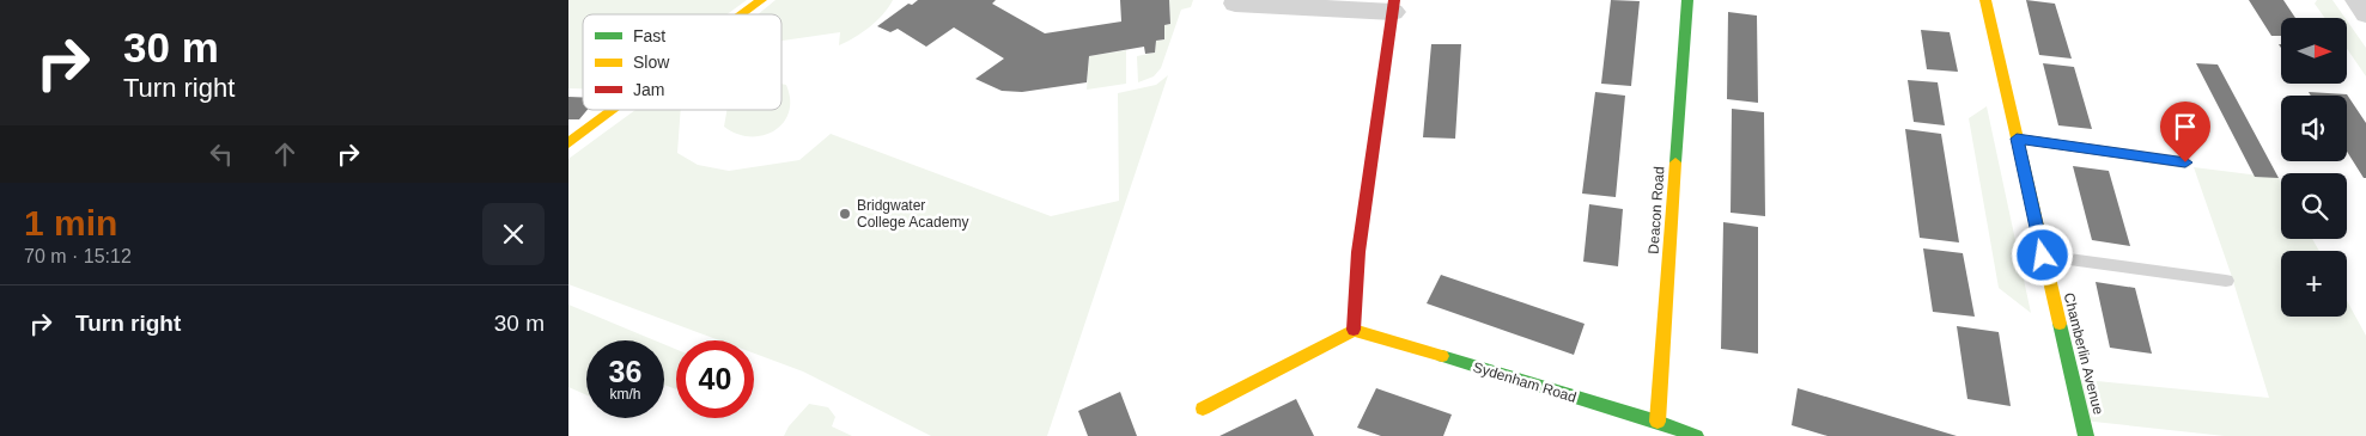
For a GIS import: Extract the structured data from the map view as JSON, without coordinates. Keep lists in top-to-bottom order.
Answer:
{
  "streets": {
    "street": ["Deacon Road", "Chamberlin Avenue", "Sydenham Road"]
  },
  "crossings": [
    ["Deacon Road", "Sydenham Road"]
  ],
  "places": ["Bridgwater College Academy"],
  "legend": ["Fast", "Slow", "Jam"],
  "north": "right",
  "page": {
    "turn": ["30 m", "Turn right"],
    "map_buttons": "+",
    "heading": ["1 min", "70 m · 15:12"],
    "list": [
      {
        "name": "Turn right",
        "value": "30 m"
      }
    ],
    "speed": "36 km/h",
    "limit": "40"
  }
}
